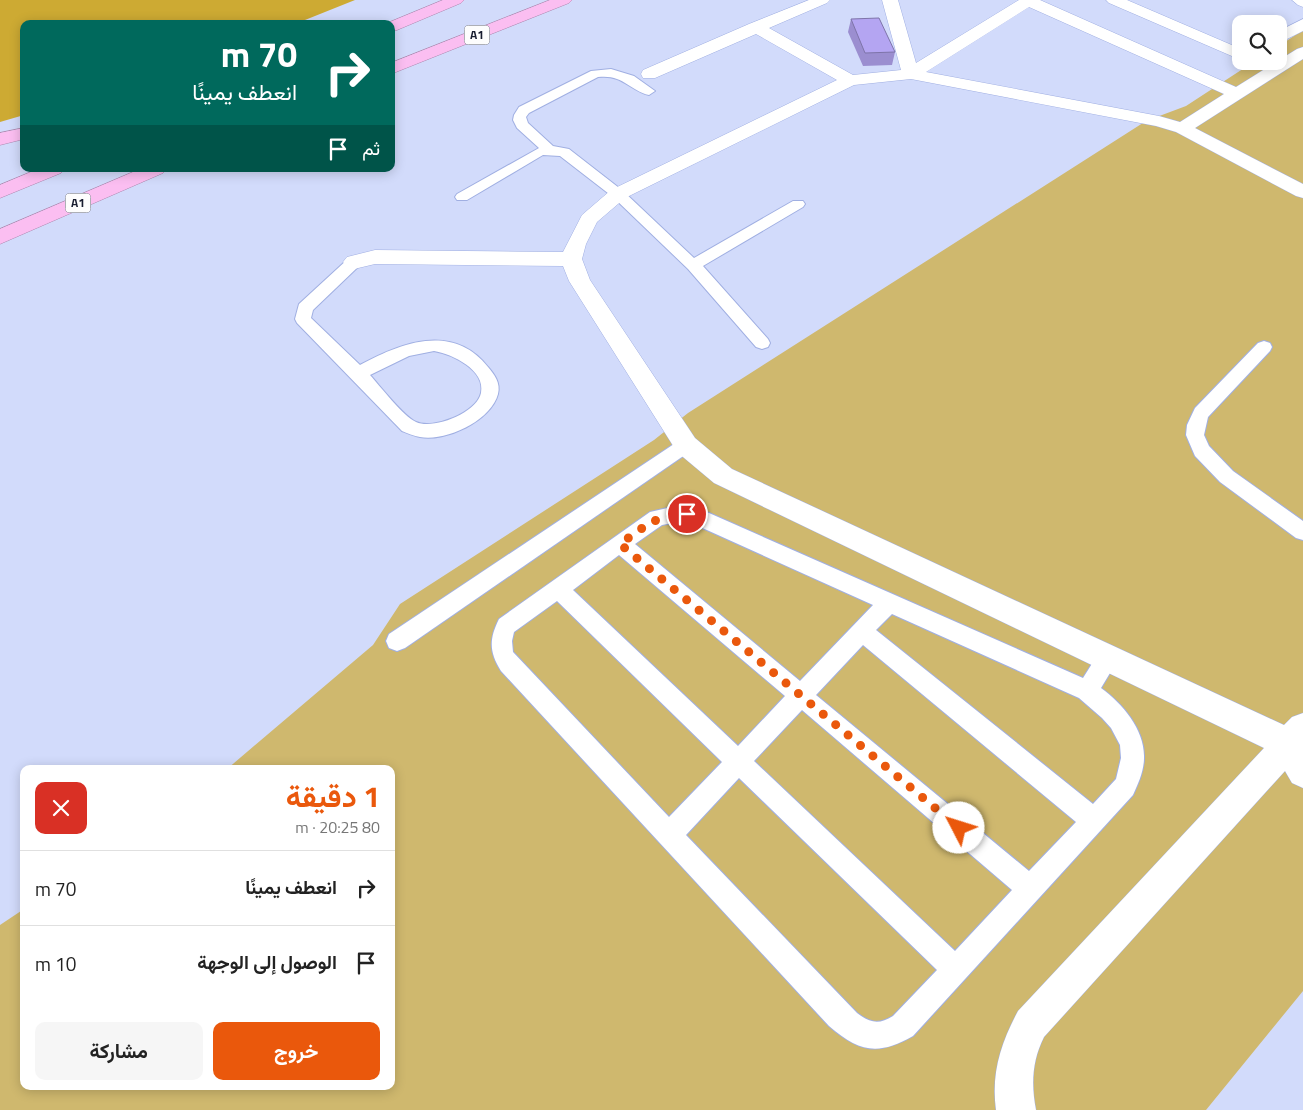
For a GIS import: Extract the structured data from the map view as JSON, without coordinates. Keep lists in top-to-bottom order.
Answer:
{
  "streets": {
    "highway": ["A1"]
  },
  "page": {
    "turn": ["70 m", "انعطف يمينًا"],
    "then": "ثم",
    "heading": ["1 دقيقة", "80 m · 20:25"],
    "list": [
      {
        "name": "انعطف يمينًا",
        "value": "70 m"
      },
      {
        "name": "الوصول إلى الوجهة",
        "value": "10 m"
      }
    ],
    "buttons": ["خروج", "مشاركة"]
  }
}
